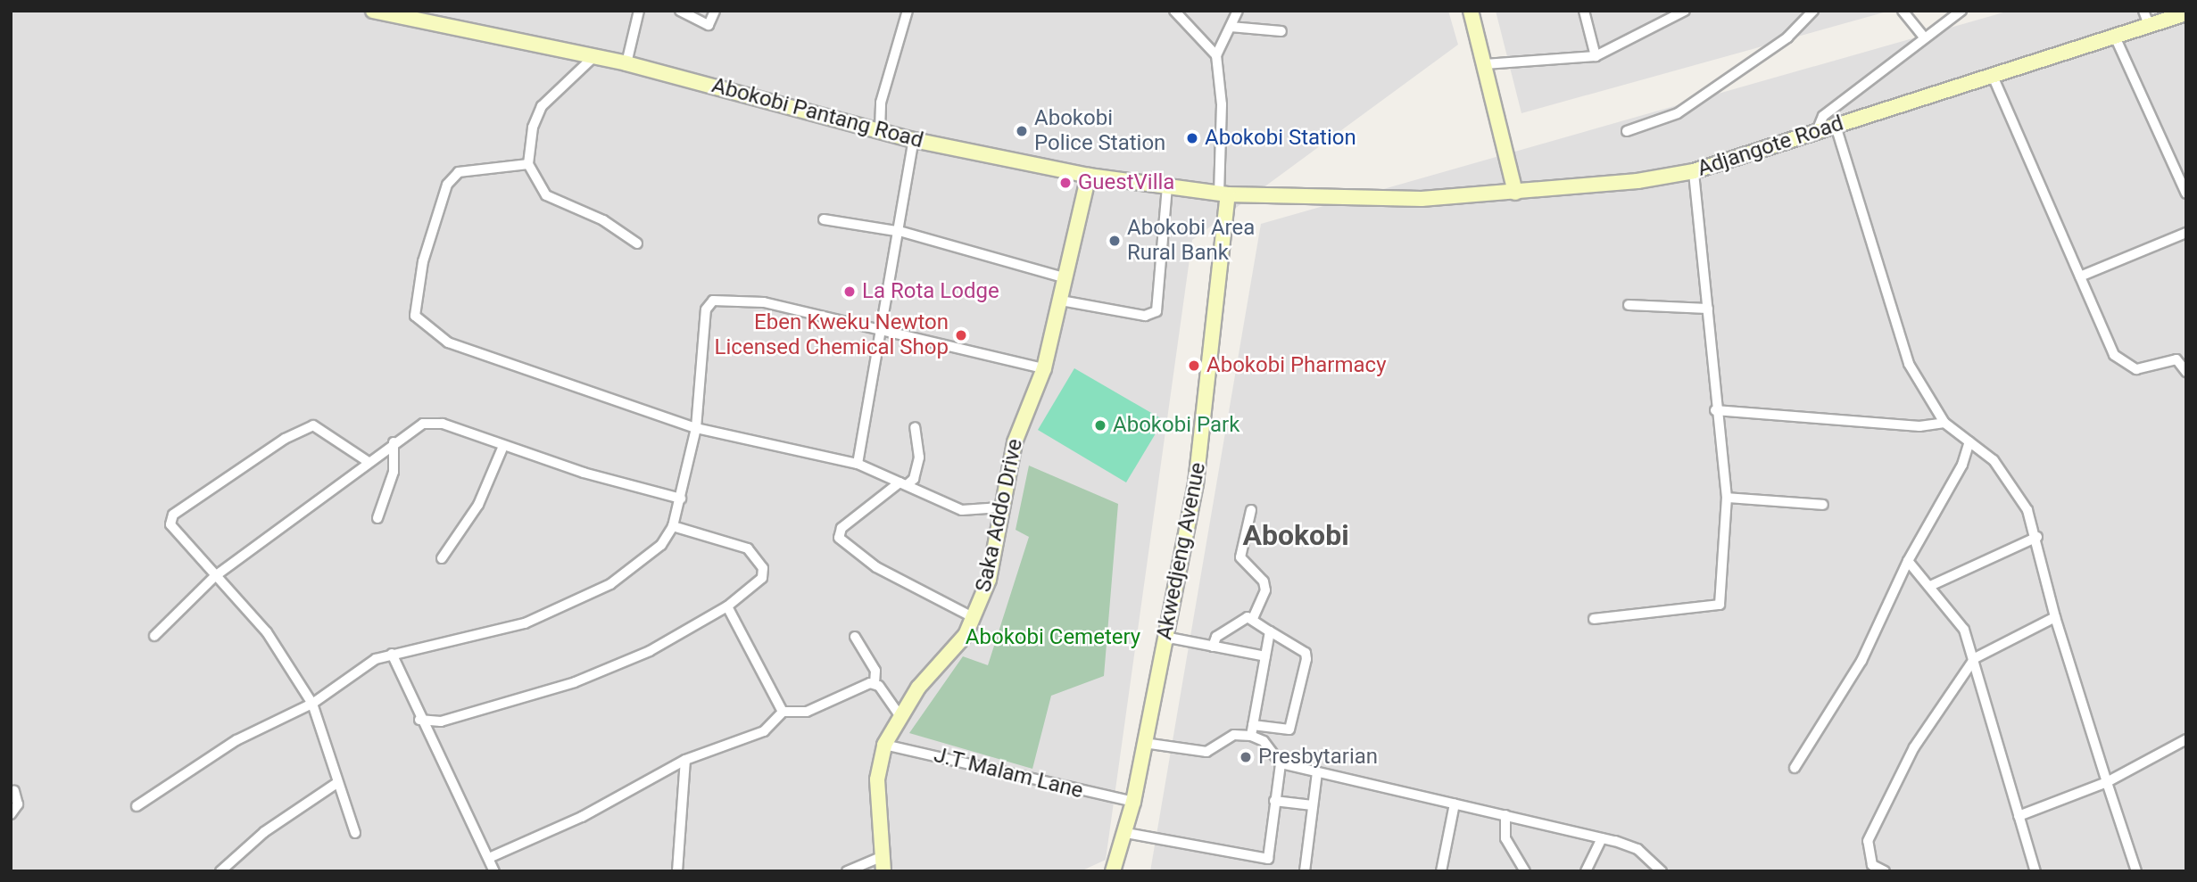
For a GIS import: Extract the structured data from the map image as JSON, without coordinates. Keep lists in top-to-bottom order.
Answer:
{
  "streets": {
    "street": [
      "Abokobi Pantang Road",
      "Adjangote Road",
      "Saka Addo Drive",
      "Akwedjeng Avenue",
      "J.T Malam Lane"
    ]
  },
  "crossings": [
    ["Abokobi Pantang Road", "Adjangote Road"],
    ["Abokobi Pantang Road", "Saka Addo Drive"],
    ["Abokobi Pantang Road", "Akwedjeng Avenue"],
    ["Adjangote Road", "Akwedjeng Avenue"],
    ["Saka Addo Drive", "J.T Malam Lane"],
    ["Akwedjeng Avenue", "J.T Malam Lane"]
  ],
  "districts": ["Abokobi"],
  "parks": ["Abokobi Cemetery"],
  "places": [
    "Abokobi Police Station",
    "Abokobi Station",
    "GuestVilla",
    "Abokobi Area Rural Bank",
    "La Rota Lodge",
    "Eben Kweku Newton Licensed Chemical Shop",
    "Abokobi Pharmacy",
    "Abokobi Park",
    "Presbytarian"
  ]
}
